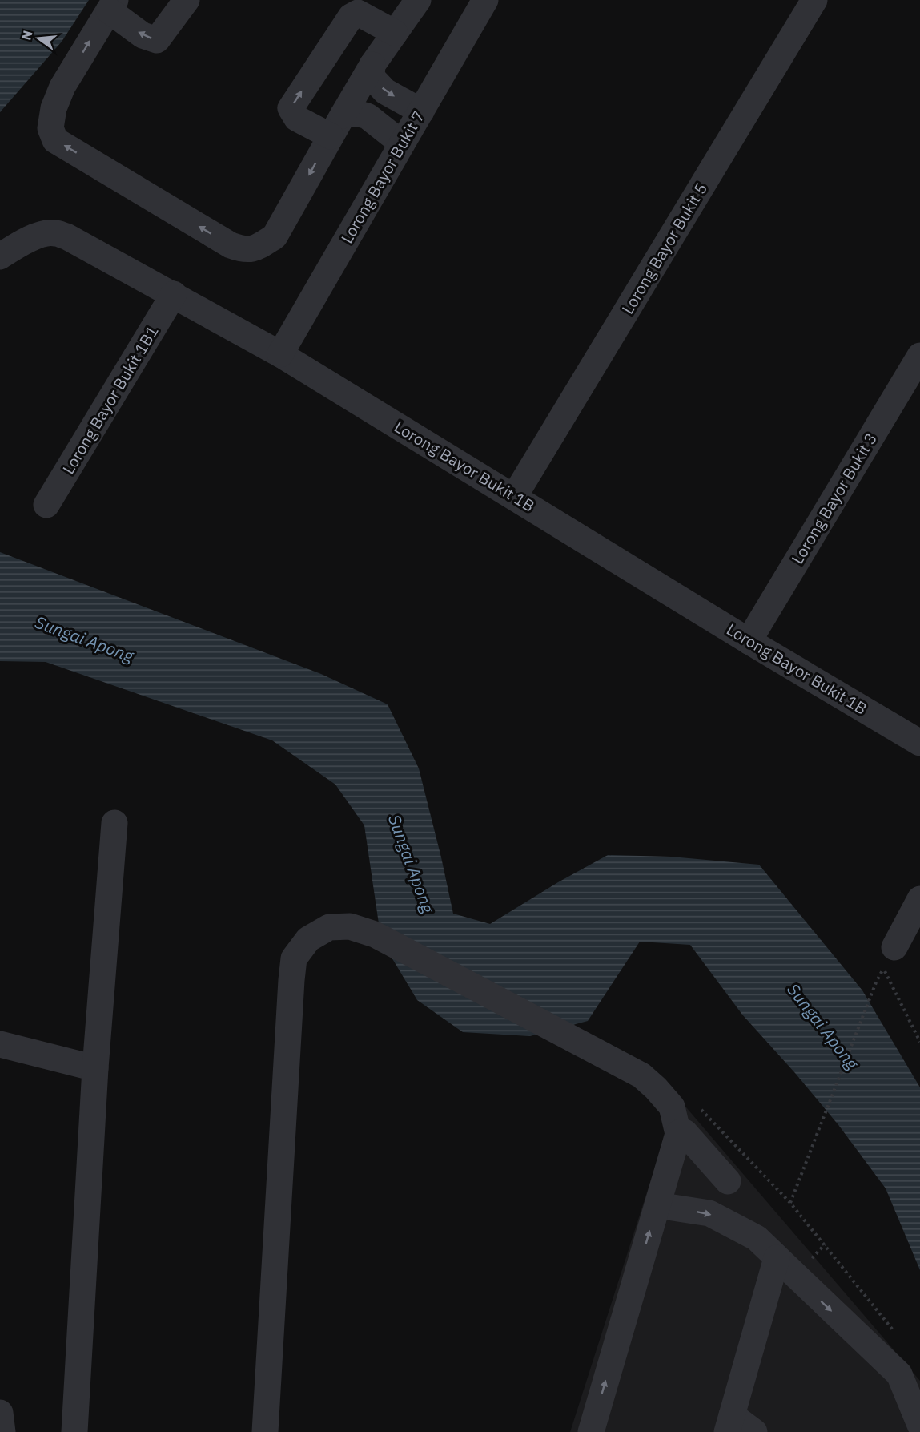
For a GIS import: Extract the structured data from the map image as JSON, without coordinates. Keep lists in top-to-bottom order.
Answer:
{
  "streets": {
    "street": [
      "Lorong Bayor Bukit 7",
      "Lorong Bayor Bukit 5",
      "Lorong Bayor Bukit 1B1",
      "Lorong Bayor Bukit 1B",
      "Lorong Bayor Bukit 3"
    ]
  },
  "crossings": [
    ["Lorong Bayor Bukit 7", "Lorong Bayor Bukit 1B"],
    ["Lorong Bayor Bukit 5", "Lorong Bayor Bukit 1B"],
    ["Lorong Bayor Bukit 1B1", "Lorong Bayor Bukit 1B"],
    ["Lorong Bayor Bukit 1B", "Lorong Bayor Bukit 3"]
  ],
  "water": ["Sungai Apong"],
  "north": "left"
}
